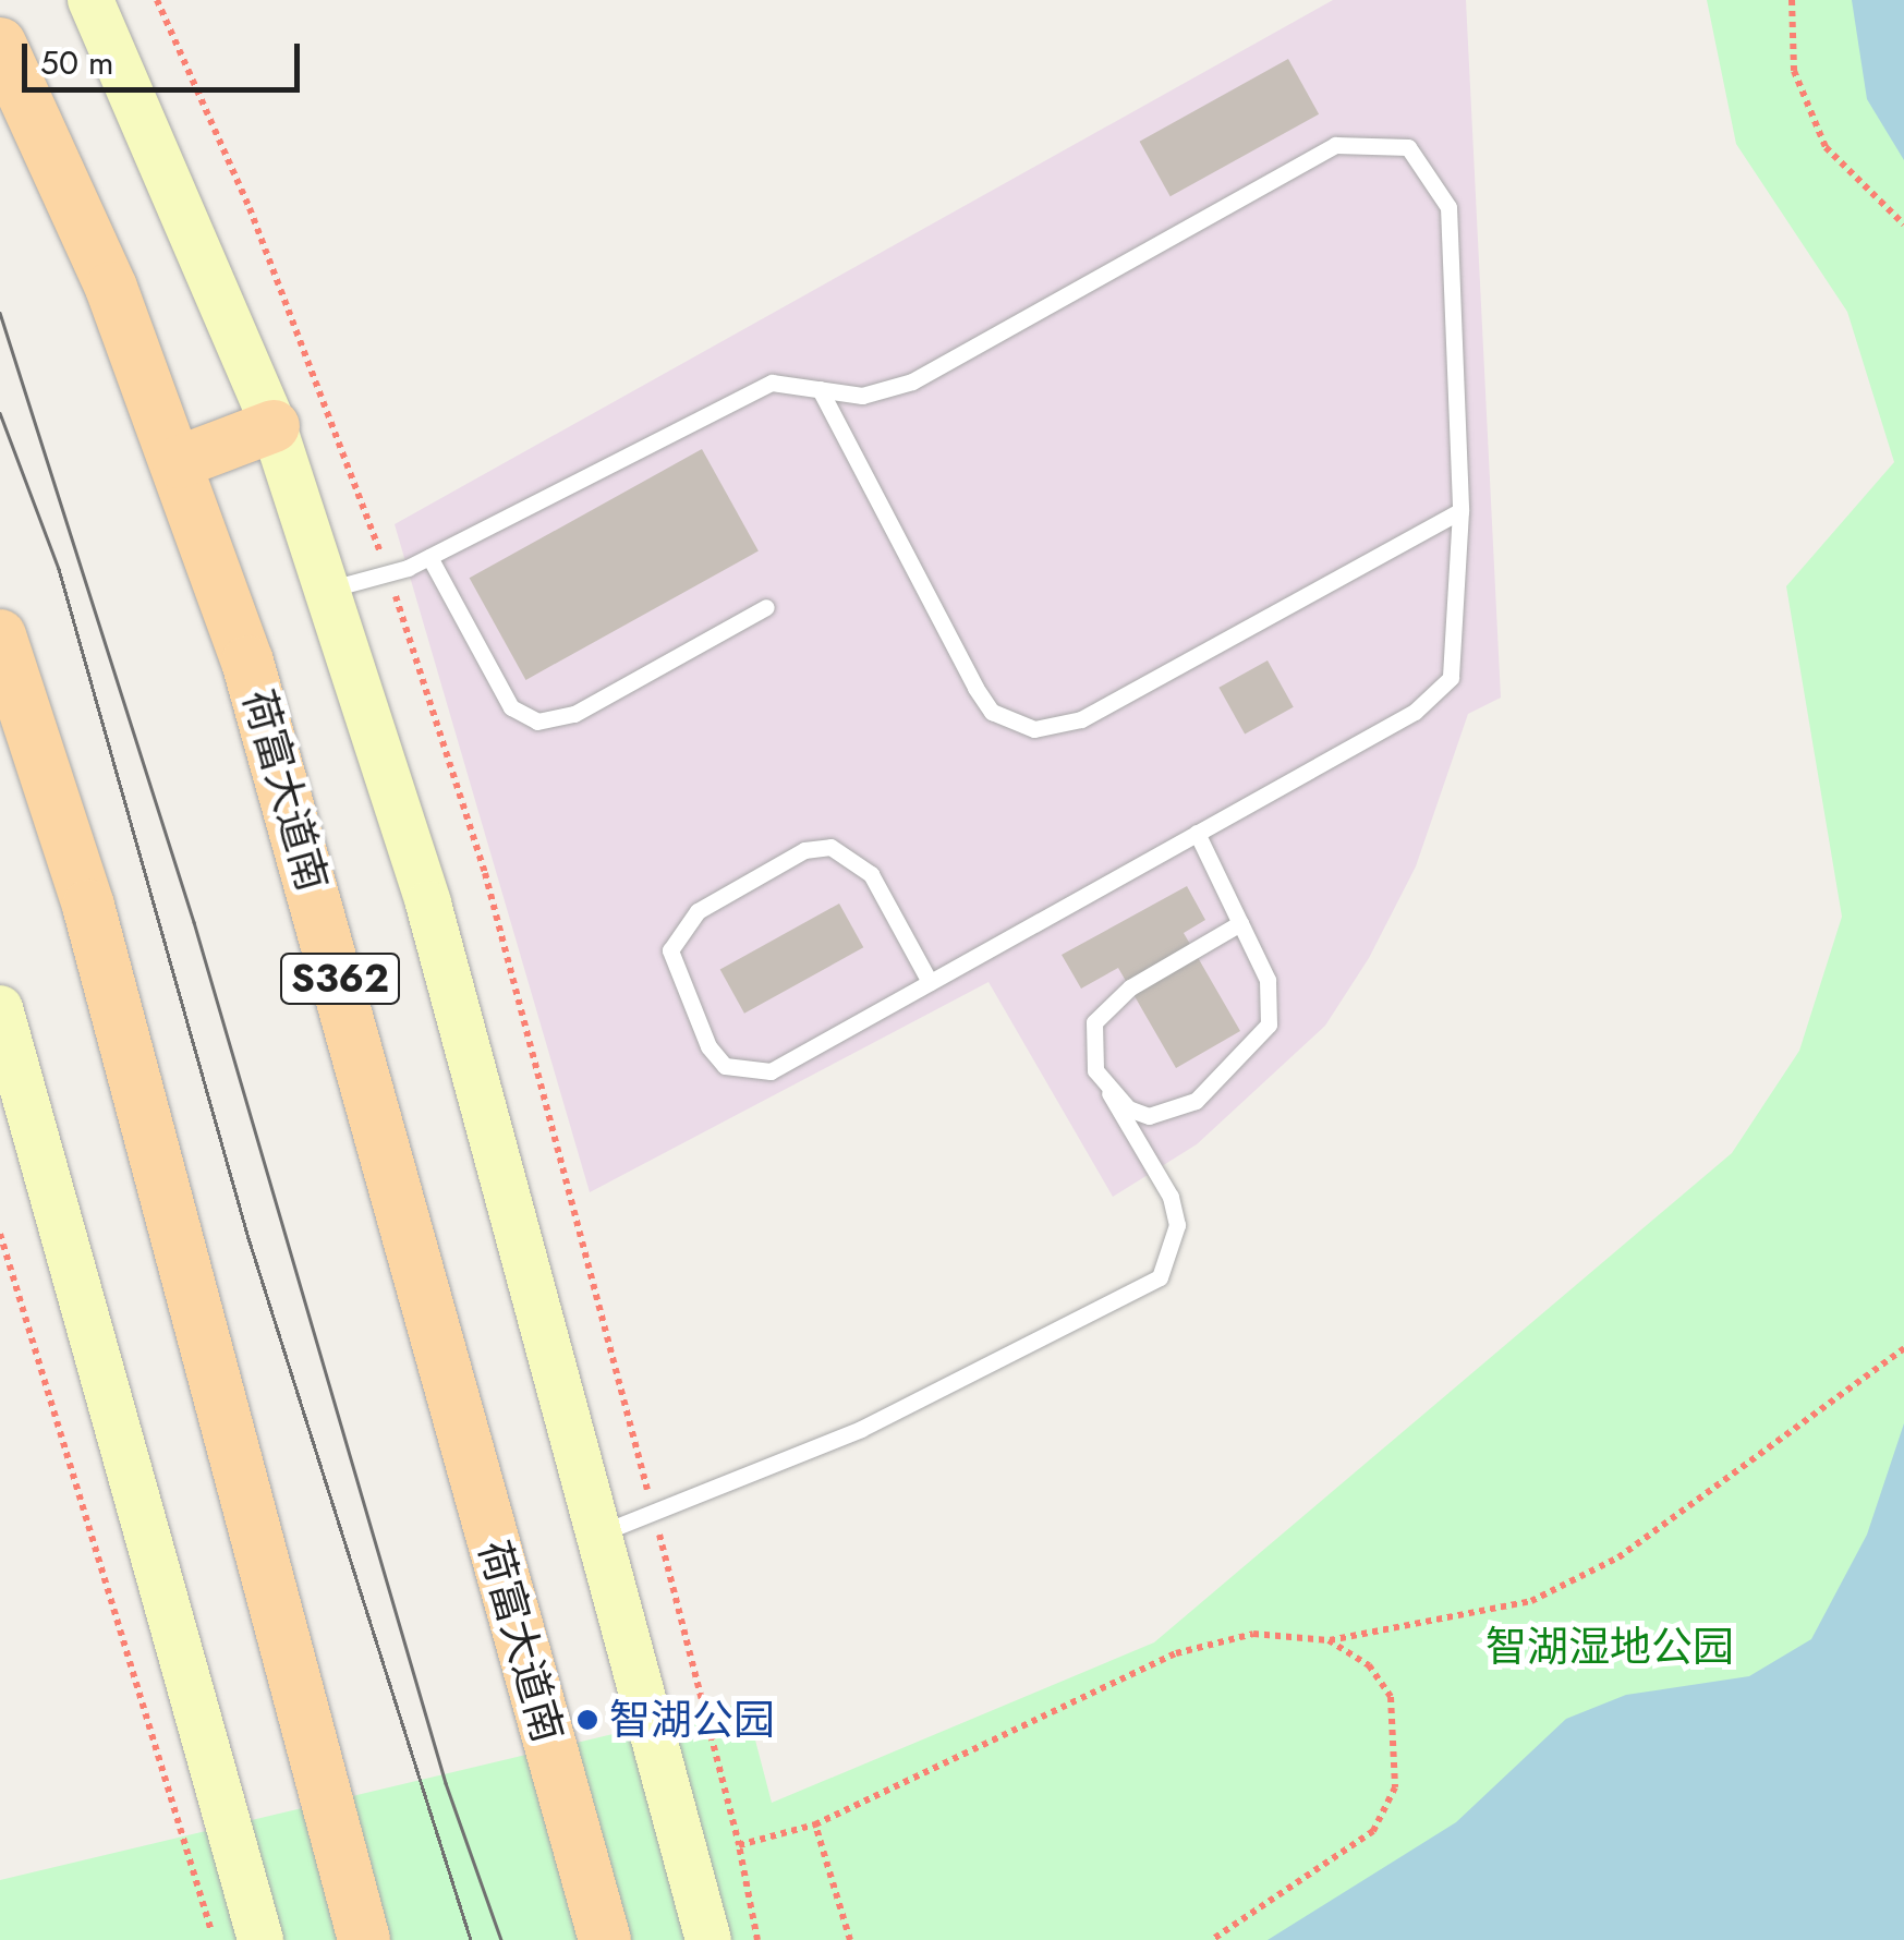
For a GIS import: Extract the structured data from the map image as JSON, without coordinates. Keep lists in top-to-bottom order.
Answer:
{
  "streets": {
    "main road": ["荷富大道南", "S362"]
  },
  "parks": ["智湖湿地公园"],
  "places": ["智湖公园"],
  "scale_bar": "50 m"
}
